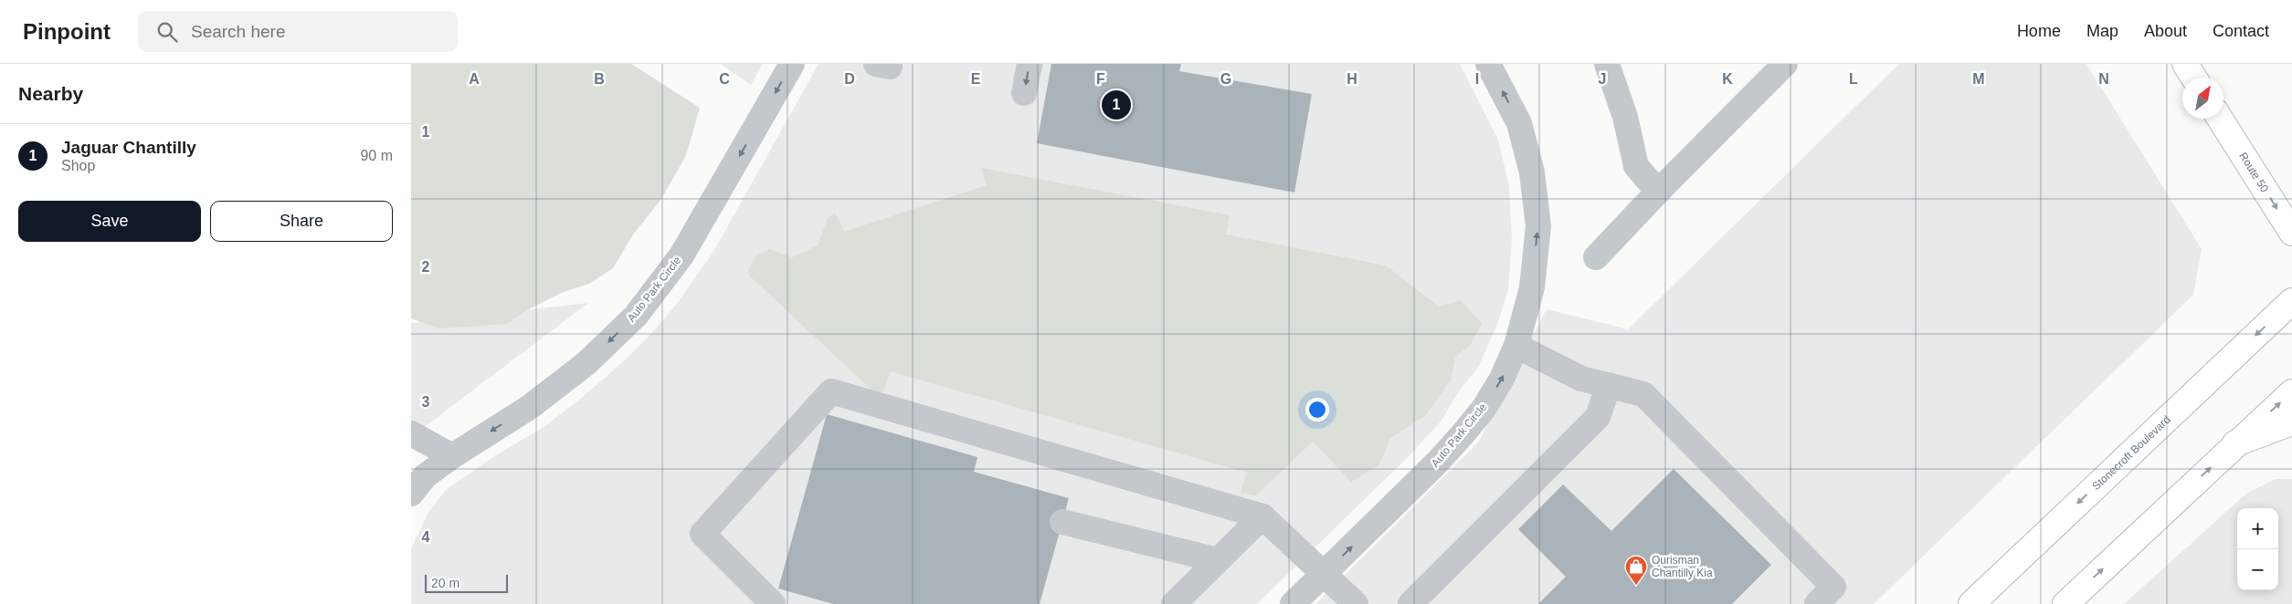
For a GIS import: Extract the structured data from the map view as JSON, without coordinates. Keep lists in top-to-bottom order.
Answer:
{
  "streets": {
    "main road": ["Route 50", "Stonecroft Boulevard"],
    "street": ["Auto Park Circle"]
  },
  "one_way": ["Route 50"],
  "places": {
    "shop": ["Ourisman Chantilly Kia"]
  },
  "scale_bar": "20 m",
  "north": "top right",
  "page": {
    "header": "Pinpoint",
    "search": "Search here",
    "nav": [
      "Home",
      "Map",
      "About",
      "Contact"
    ],
    "heading": "Nearby",
    "pins": "1",
    "list": [
      {
        "mark": "1",
        "name": "Jaguar Chantilly",
        "note": "Shop",
        "value": "90 m"
      }
    ],
    "buttons": ["Save", "Share"],
    "map_buttons": ["+", "−"],
    "scale": "20 m"
  },
  "grid": {
    "columns": [
      "A",
      "B",
      "C",
      "D",
      "E",
      "F",
      "G",
      "H",
      "I",
      "J",
      "K",
      "L",
      "M",
      "N"
    ],
    "rows": [
      "1",
      "2",
      "3",
      "4"
    ]
  }
}
